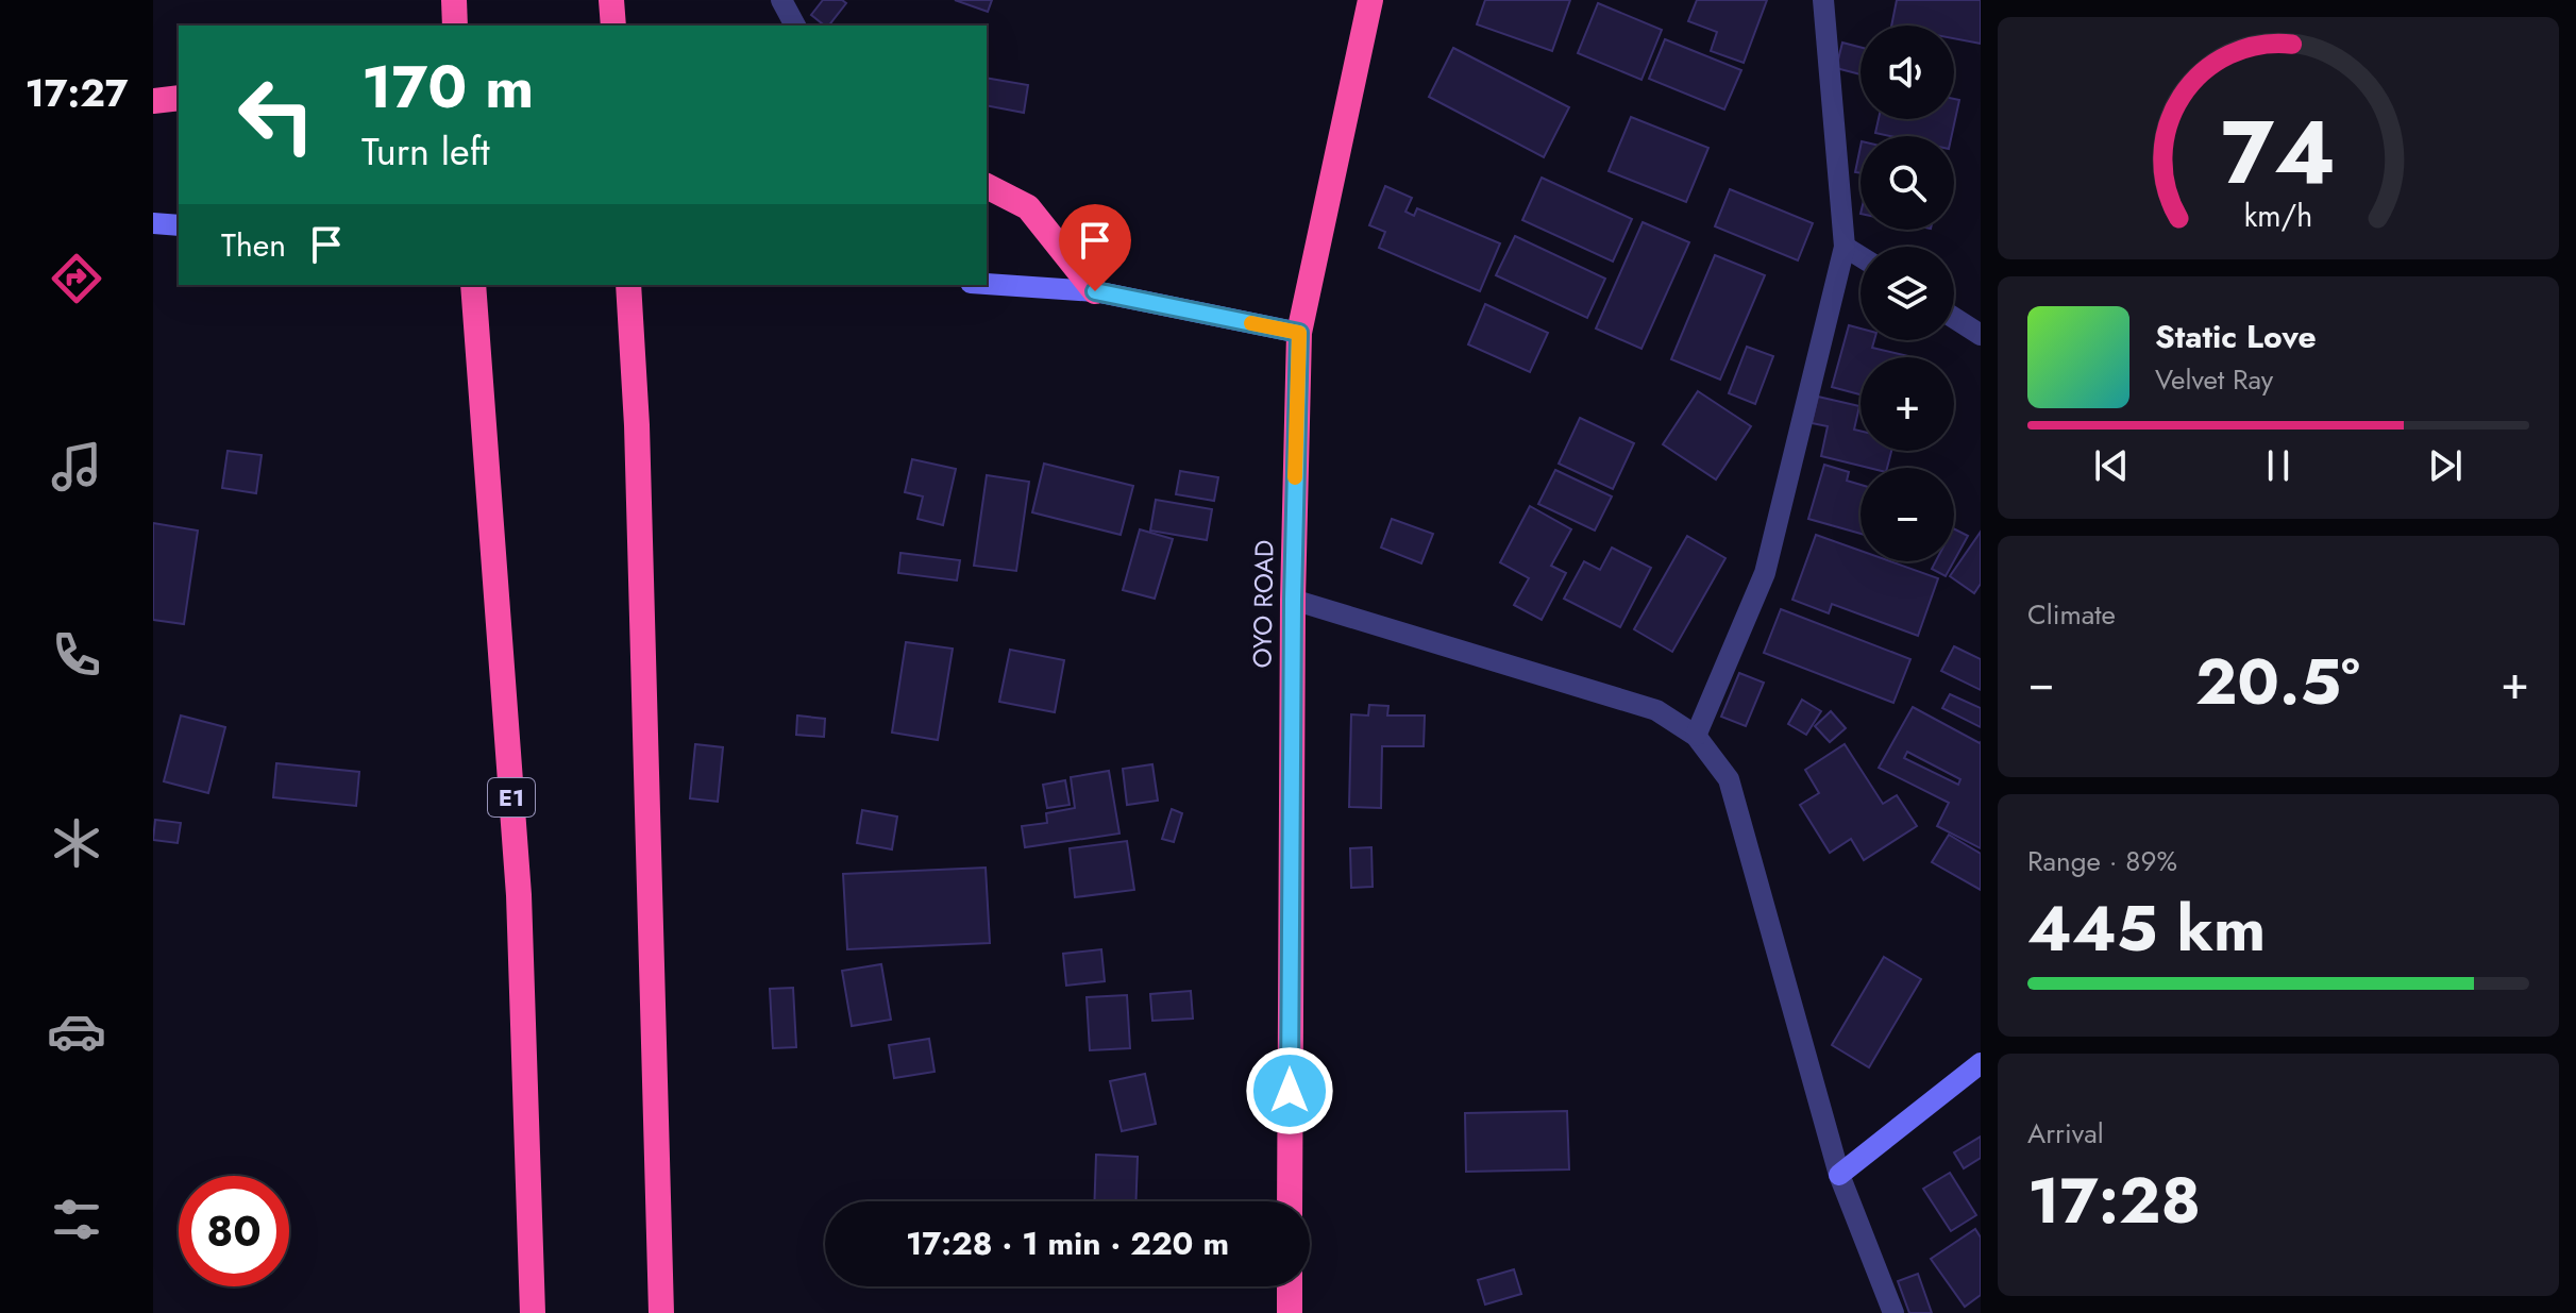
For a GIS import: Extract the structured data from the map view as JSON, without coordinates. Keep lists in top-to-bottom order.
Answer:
{
  "streets": {
    "highway": ["OYO ROAD", "E1"]
  },
  "page": {
    "tabs": "17:27",
    "map_buttons": ["+", "−"],
    "turn": ["170 m", "Turn left"],
    "then": "Then",
    "song": ["Static Love", "Velvet Ray"],
    "tile": [
      "Climate",
      ["Range · 89%", "445 km"],
      ["Arrival", "17:28"]
    ],
    "heat": ["−", "20.5°", "+"],
    "limit": "80",
    "trip": "17:28 · 1 min · 220 m",
    "gauge": ["74", "km/h"]
  }
}
